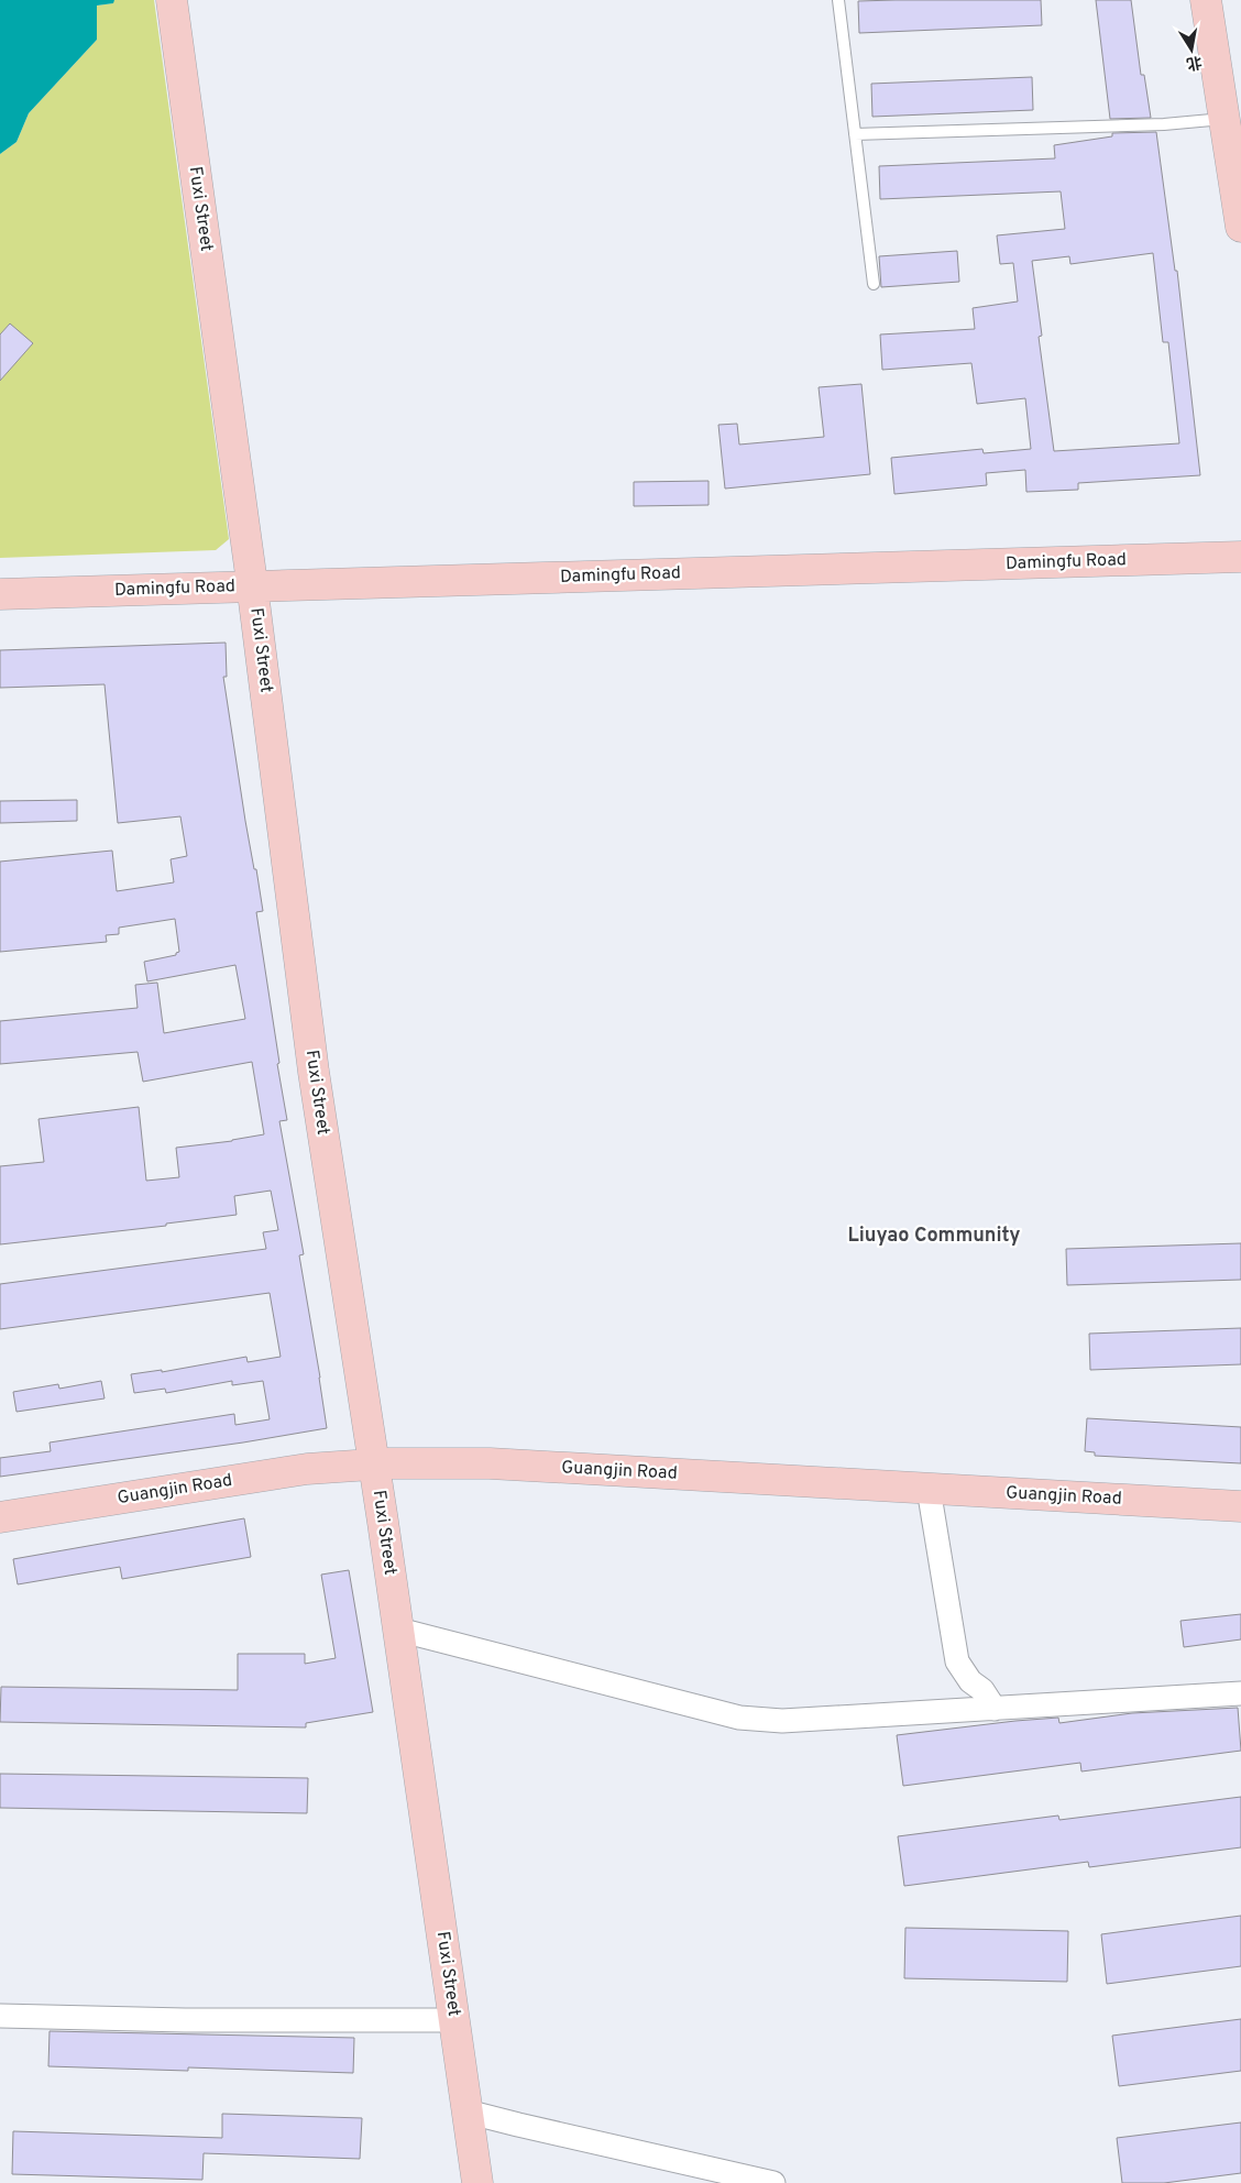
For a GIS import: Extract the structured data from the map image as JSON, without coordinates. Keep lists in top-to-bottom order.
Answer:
{
  "streets": {
    "street": ["Fuxi Street", "Damingfu Road", "Guangjin Road"]
  },
  "crossings": [
    ["Fuxi Street", "Damingfu Road"],
    ["Fuxi Street", "Guangjin Road"]
  ],
  "districts": ["Liuyao Community"],
  "north": "bottom"
}
